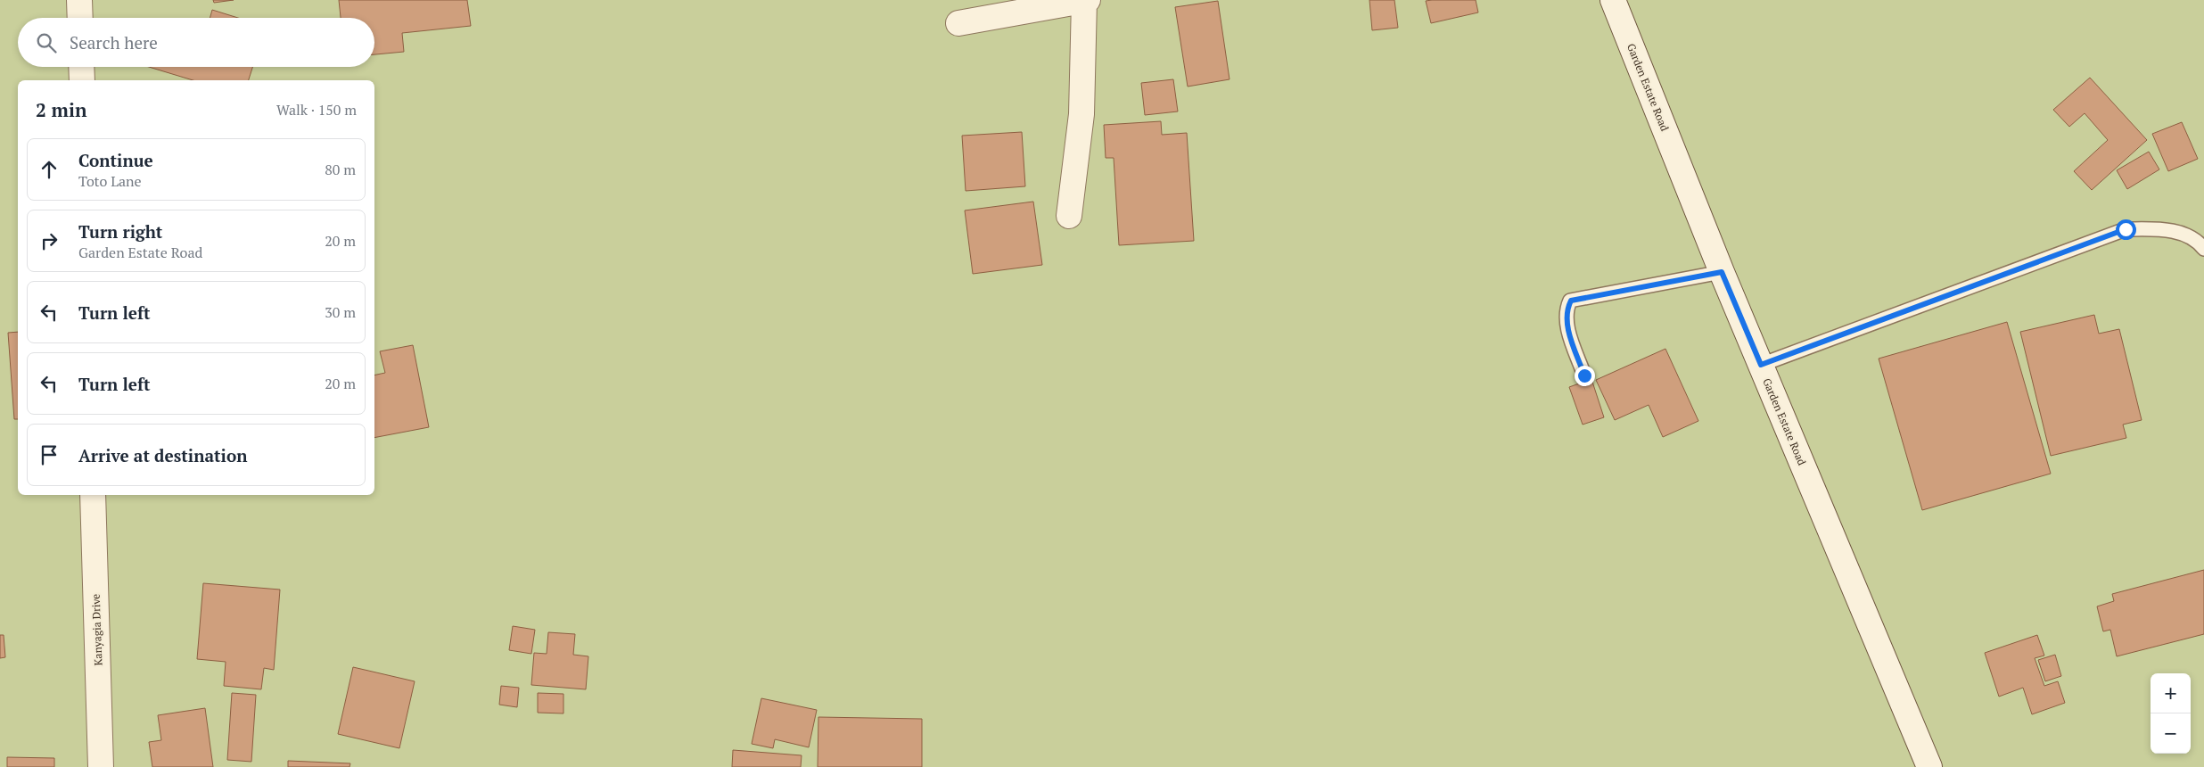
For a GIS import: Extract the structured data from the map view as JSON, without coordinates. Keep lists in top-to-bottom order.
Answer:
{
  "streets": {
    "street": ["Garden Estate Road", "Kanyagia Drive"]
  },
  "page": {
    "search": "Search here",
    "heading": ["2 min", "Walk · 150 m"],
    "list": [
      ["Continue", "Toto Lane", "80 m"],
      ["Turn right", "Garden Estate Road", "20 m"],
      ["Turn left", "30 m"],
      ["Turn left", "20 m"],
      "Arrive at destination"
    ],
    "map_buttons": ["+", "−"]
  }
}
